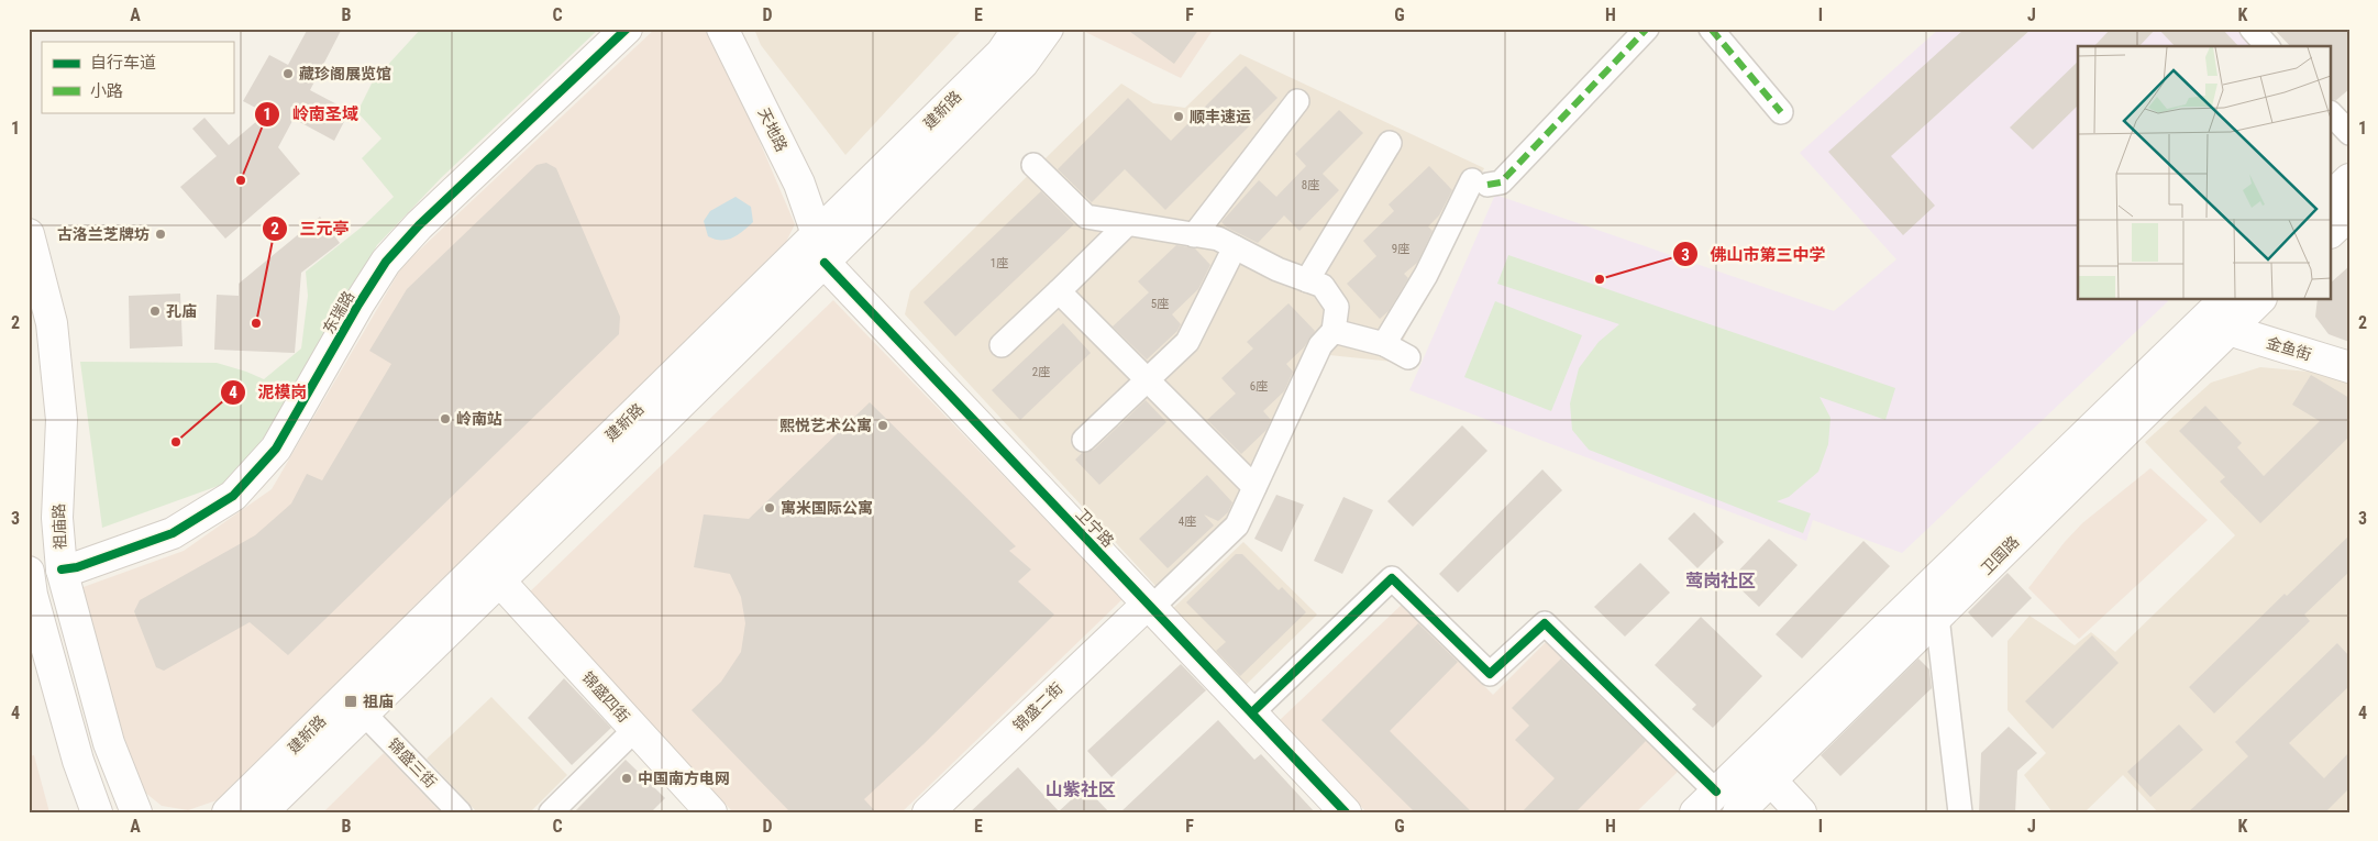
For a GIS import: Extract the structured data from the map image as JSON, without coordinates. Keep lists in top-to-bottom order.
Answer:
{
  "streets": {
    "main road": [
      "建新路",
      "天地路",
      "东瑞路",
      "金鱼街",
      "祖庙路",
      "卫宁路",
      "卫国路",
      "锦盛四街",
      "锦盛二街"
    ],
    "street": ["锦盛三街"]
  },
  "crossings": [
    ["建新路", "天地路"],
    ["建新路", "卫宁路"],
    ["建新路", "锦盛四街"],
    ["建新路", "锦盛三街"],
    ["东瑞路", "祖庙路"],
    ["金鱼街", "卫国路"],
    ["卫宁路", "锦盛二街"]
  ],
  "districts": ["莺岗社区", "山紫社区"],
  "places": {
    "other": [
      "藏珍阁展览馆",
      "顺丰速运",
      "岭南圣域",
      "古洛兰芝牌坊",
      "佛山市第三中学",
      "孔庙",
      "三元亭",
      "岭南站",
      "熙悦艺术公寓",
      "泥模岗",
      "寓米国际公寓",
      "中国南方电网"
    ],
    "transit": ["祖庙"]
  },
  "house_numbers": [
    "8座",
    "9座",
    "1座",
    "5座",
    "2座",
    "6座",
    "4座"
  ],
  "legend": ["自行车道", "小路"],
  "grid": {
    "columns": [
      "A",
      "B",
      "C",
      "D",
      "E",
      "F",
      "G",
      "H",
      "I",
      "J",
      "K"
    ],
    "rows": [
      "1",
      "2",
      "3",
      "4"
    ]
  }
}
